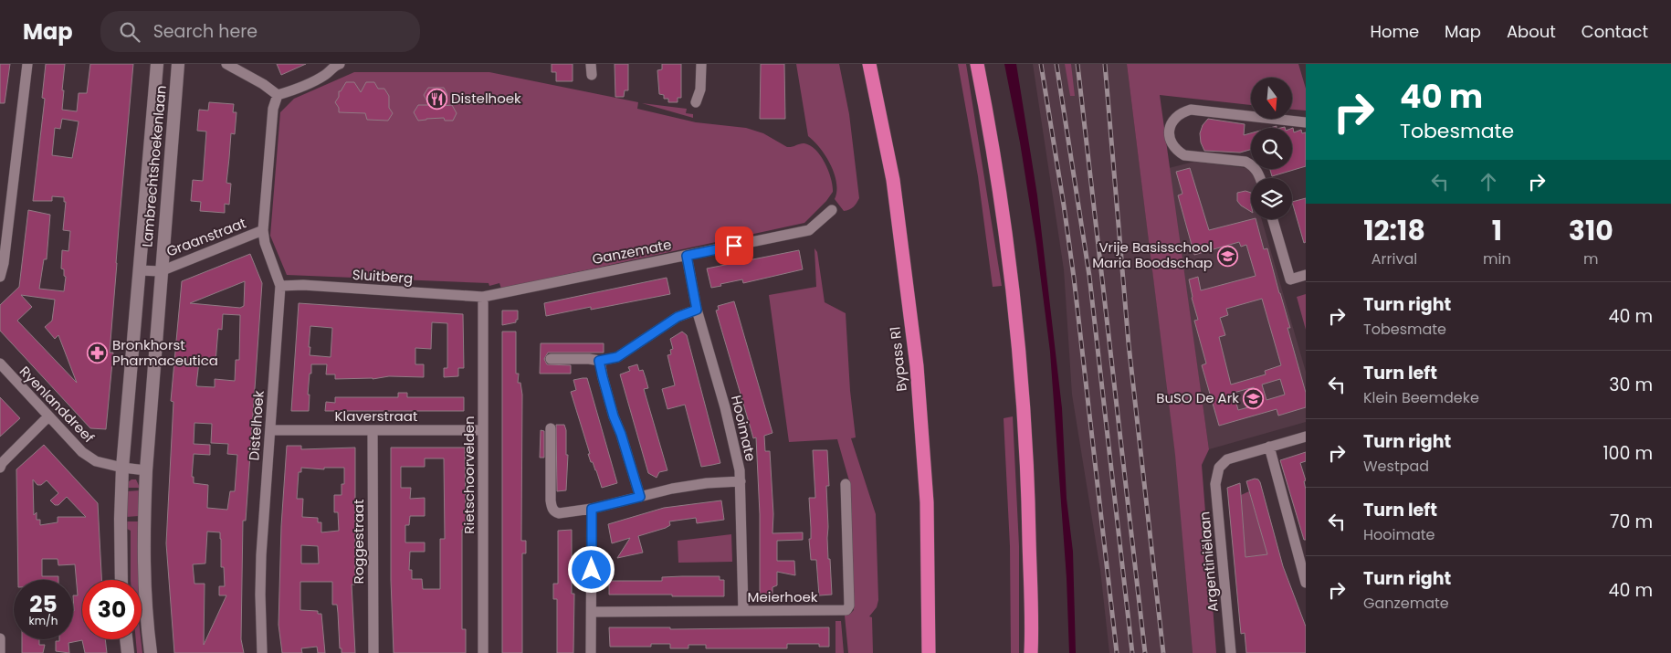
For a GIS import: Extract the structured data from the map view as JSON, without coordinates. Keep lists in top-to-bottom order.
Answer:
{
  "streets": {
    "highway": ["Bypass R1"],
    "street": [
      "Lambrechtshoekenlaan",
      "Graanstraat",
      "Ganzemate",
      "Sluitberg",
      "Ryenlanddreef",
      "Klaverstraat",
      "Distelhoek",
      "Hooimate",
      "Rietschoorvelden",
      "Roggestraat",
      "Argentiniëlaan",
      "Meierhoek"
    ]
  },
  "crossings": [
    ["Lambrechtshoekenlaan", "Graanstraat"],
    ["Lambrechtshoekenlaan", "Ryenlanddreef"],
    ["Graanstraat", "Distelhoek"],
    ["Ganzemate", "Sluitberg"],
    ["Ganzemate", "Hooimate"],
    ["Ganzemate", "Rietschoorvelden"],
    ["Sluitberg", "Distelhoek"],
    ["Sluitberg", "Rietschoorvelden"],
    ["Klaverstraat", "Distelhoek"],
    ["Klaverstraat", "Rietschoorvelden"],
    ["Klaverstraat", "Roggestraat"],
    ["Hooimate", "Meierhoek"]
  ],
  "places": {
    "restaurant": ["Distelhoek"],
    "school or university": ["Vrije Basisschool Maria Boodschap", "BuSO De Ark"],
    "pharmacy": ["Bronkhorst Pharmaceutica"]
  },
  "north": "bottom",
  "page": {
    "header": "Map",
    "search": "Search here",
    "nav": [
      "Home",
      "Map",
      "About",
      "Contact"
    ],
    "turn": ["40 m", "Tobesmate"],
    "eta": [
      "12:18",
      "Arrival",
      "1",
      "min",
      "310",
      "m"
    ],
    "list": [
      {
        "name": "Turn right",
        "note": "Tobesmate",
        "value": "40 m"
      },
      {
        "name": "Turn left",
        "note": "Klein Beemdeke",
        "value": "30 m"
      },
      {
        "name": "Turn right",
        "note": "Westpad",
        "value": "100 m"
      },
      {
        "name": "Turn left",
        "note": "Hooimate",
        "value": "70 m"
      },
      {
        "name": "Turn right",
        "note": "Ganzemate",
        "value": "40 m"
      }
    ],
    "speed": "25 km/h",
    "limit": "30"
  }
}
